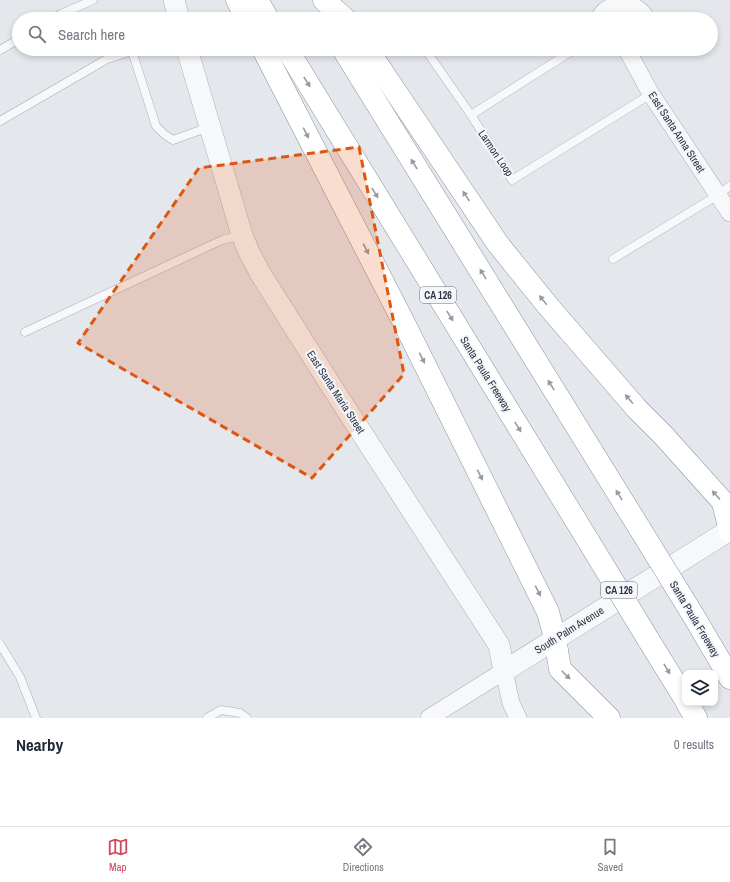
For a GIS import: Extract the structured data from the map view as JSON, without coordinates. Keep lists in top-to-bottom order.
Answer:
{
  "streets": {
    "highway": ["CA 126", "Santa Paula Freeway"],
    "street": ["East Santa Anna Street", "East Santa Maria Street", "South Palm Avenue"],
    "lane": ["Larmon Loop"]
  },
  "crossings": [
    ["East Santa Anna Street", "Larmon Loop"],
    ["East Santa Maria Street", "South Palm Avenue"]
  ],
  "page": {
    "search": "Search here",
    "heading": ["Nearby", "0 results"],
    "nav": ["Map", "Directions", "Saved"]
  }
}
